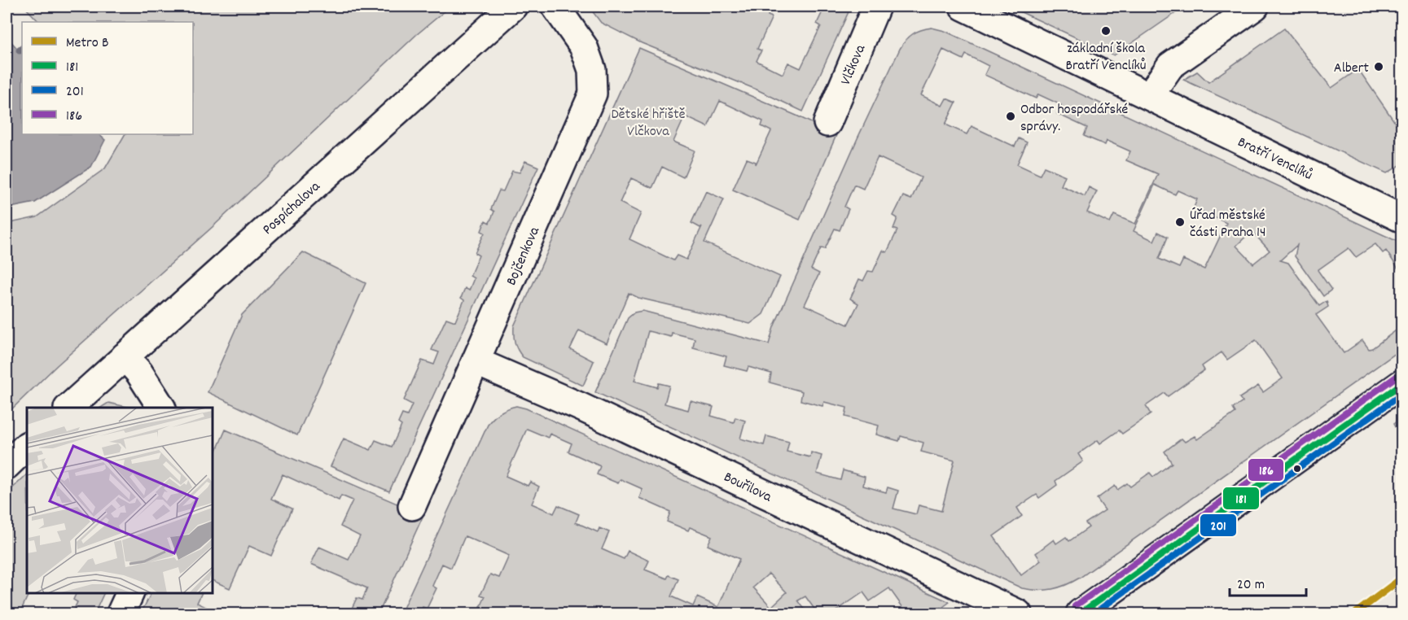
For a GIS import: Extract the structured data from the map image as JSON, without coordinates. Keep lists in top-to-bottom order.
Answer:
{
  "streets": {
    "street": [
      "Vlčkova",
      "Bratří Venclíků",
      "Pospíchalova",
      "Bojčenkova",
      "Bouřilova"
    ]
  },
  "crossings": [
    ["Bojčenkova", "Bouřilova"]
  ],
  "parks": ["Dětské hřiště Vlčkova"],
  "places": [
    "základní škola Bratří Venclíků",
    "Albert",
    "Odbor hospodářské správy.",
    "Úřad městské části Praha 14"
  ],
  "lines": [
    "transit line 186",
    "transit line 181",
    "transit line 201",
    "metro line B"
  ],
  "legend": [
    "Metro B",
    "181",
    "201",
    "186"
  ],
  "scale_bar": "20 m"
}
